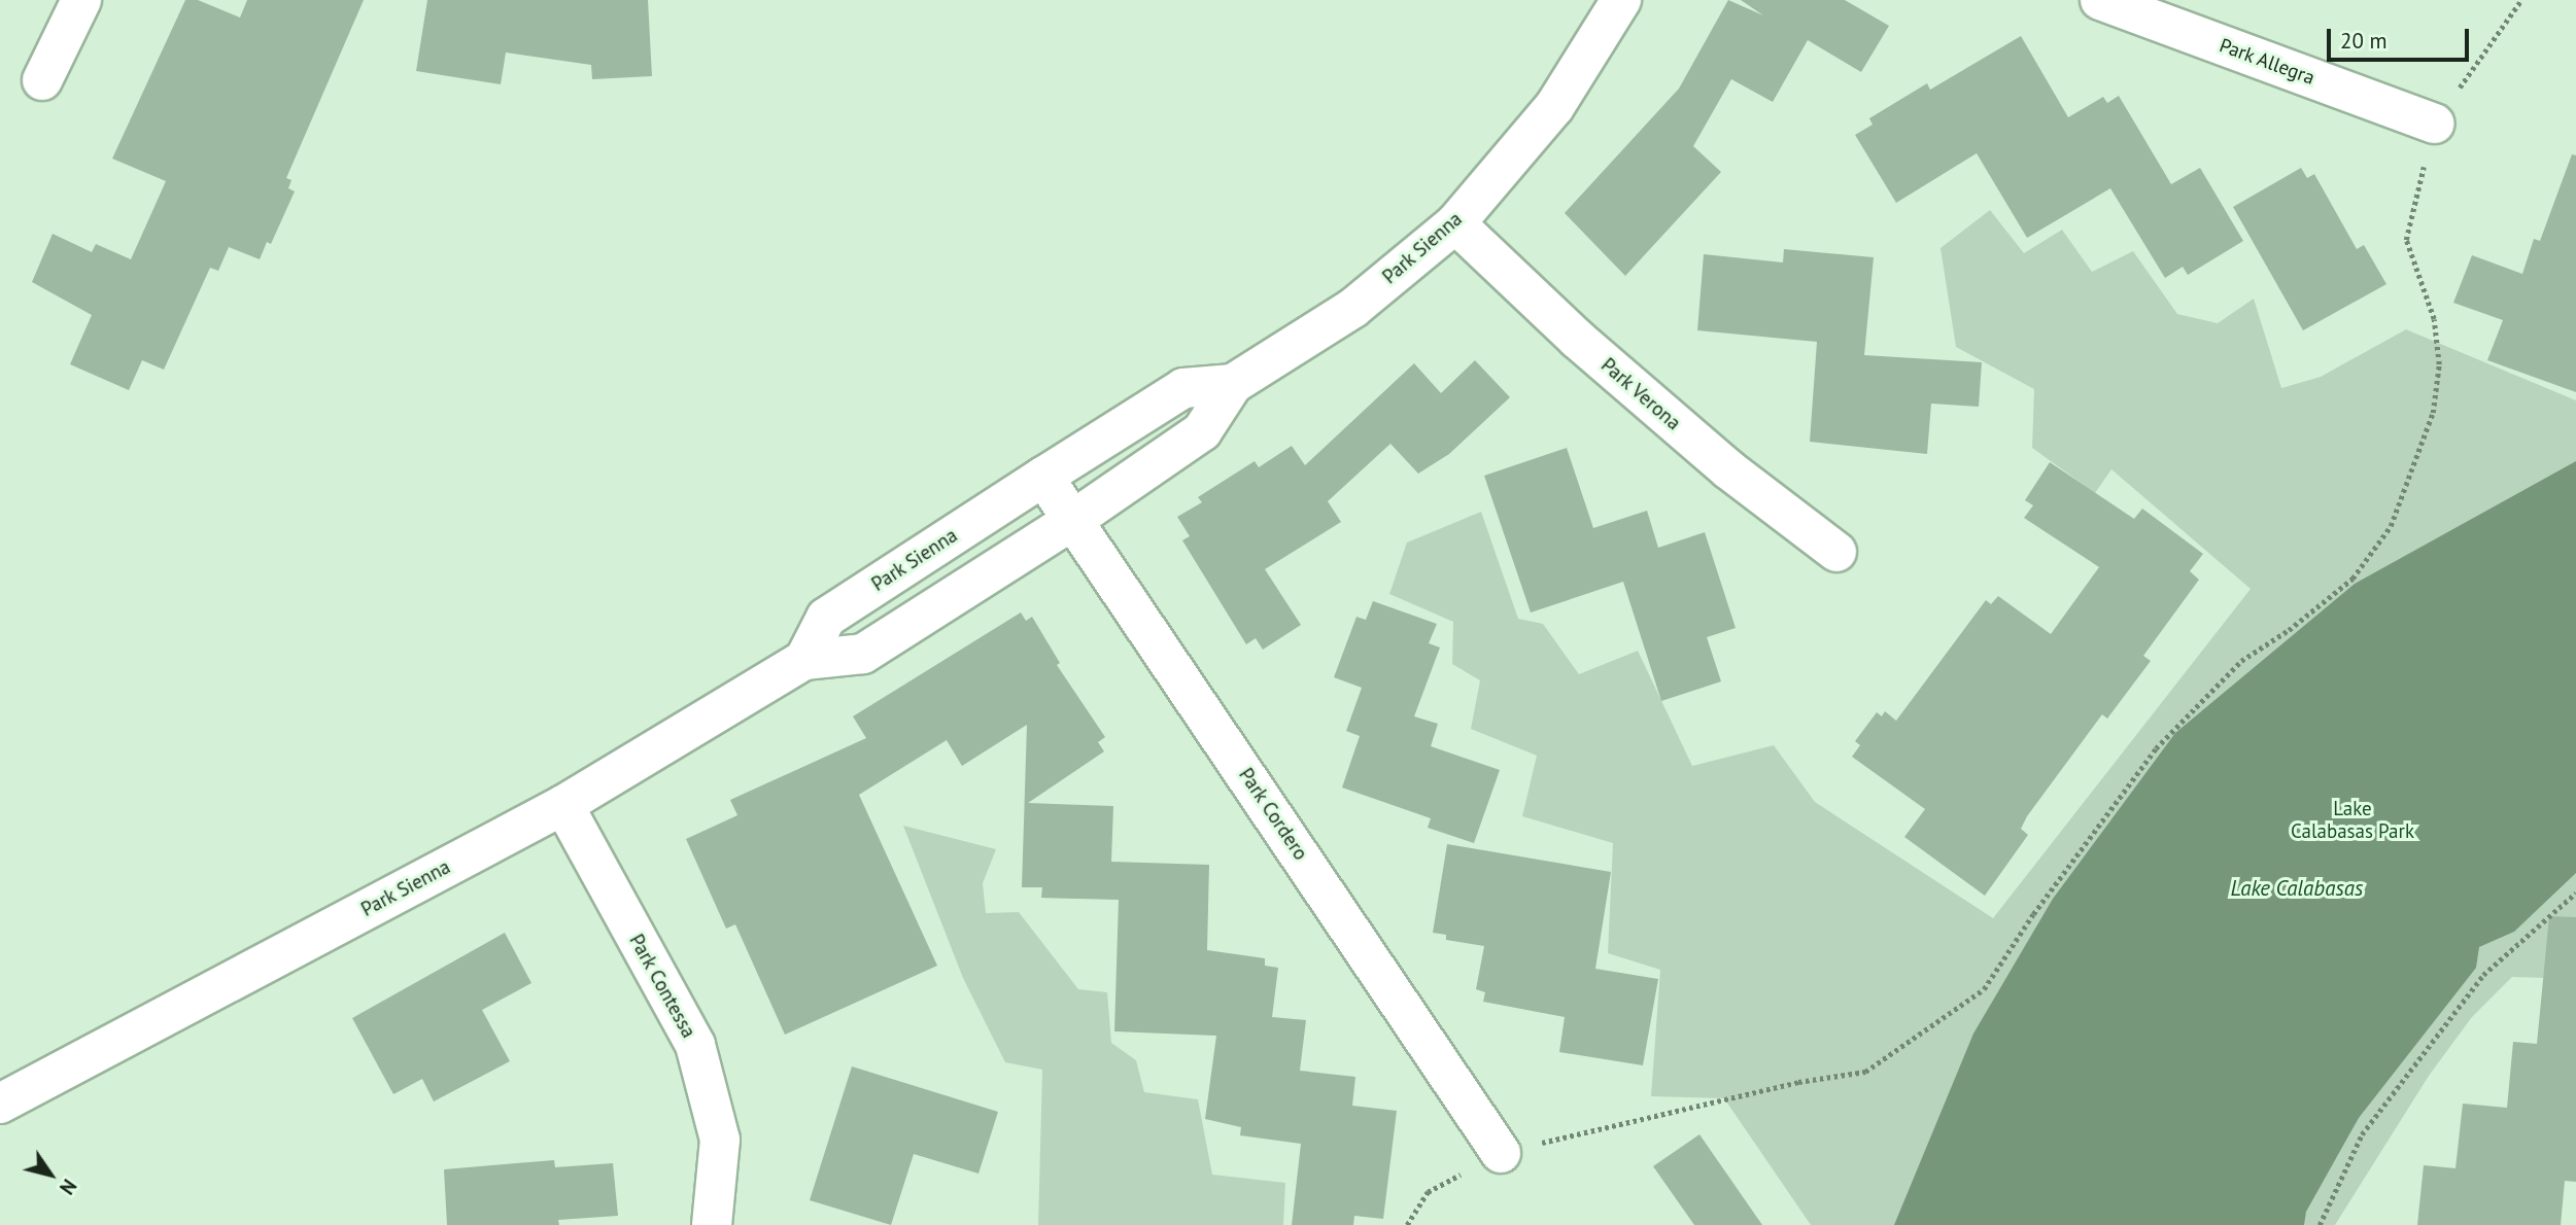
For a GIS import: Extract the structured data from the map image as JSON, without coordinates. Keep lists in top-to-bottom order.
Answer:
{
  "streets": {
    "street": [
      "Park Allegra",
      "Park Sienna",
      "Park Verona",
      "Park Cordero",
      "Park Contessa"
    ]
  },
  "crossings": [
    ["Park Sienna", "Park Verona"],
    ["Park Sienna", "Park Cordero"],
    ["Park Sienna", "Park Contessa"]
  ],
  "water": ["Lake Calabasas"],
  "parks": ["Lake Calabasas Park"],
  "scale_bar": "20 m",
  "north": "bottom right"
}
